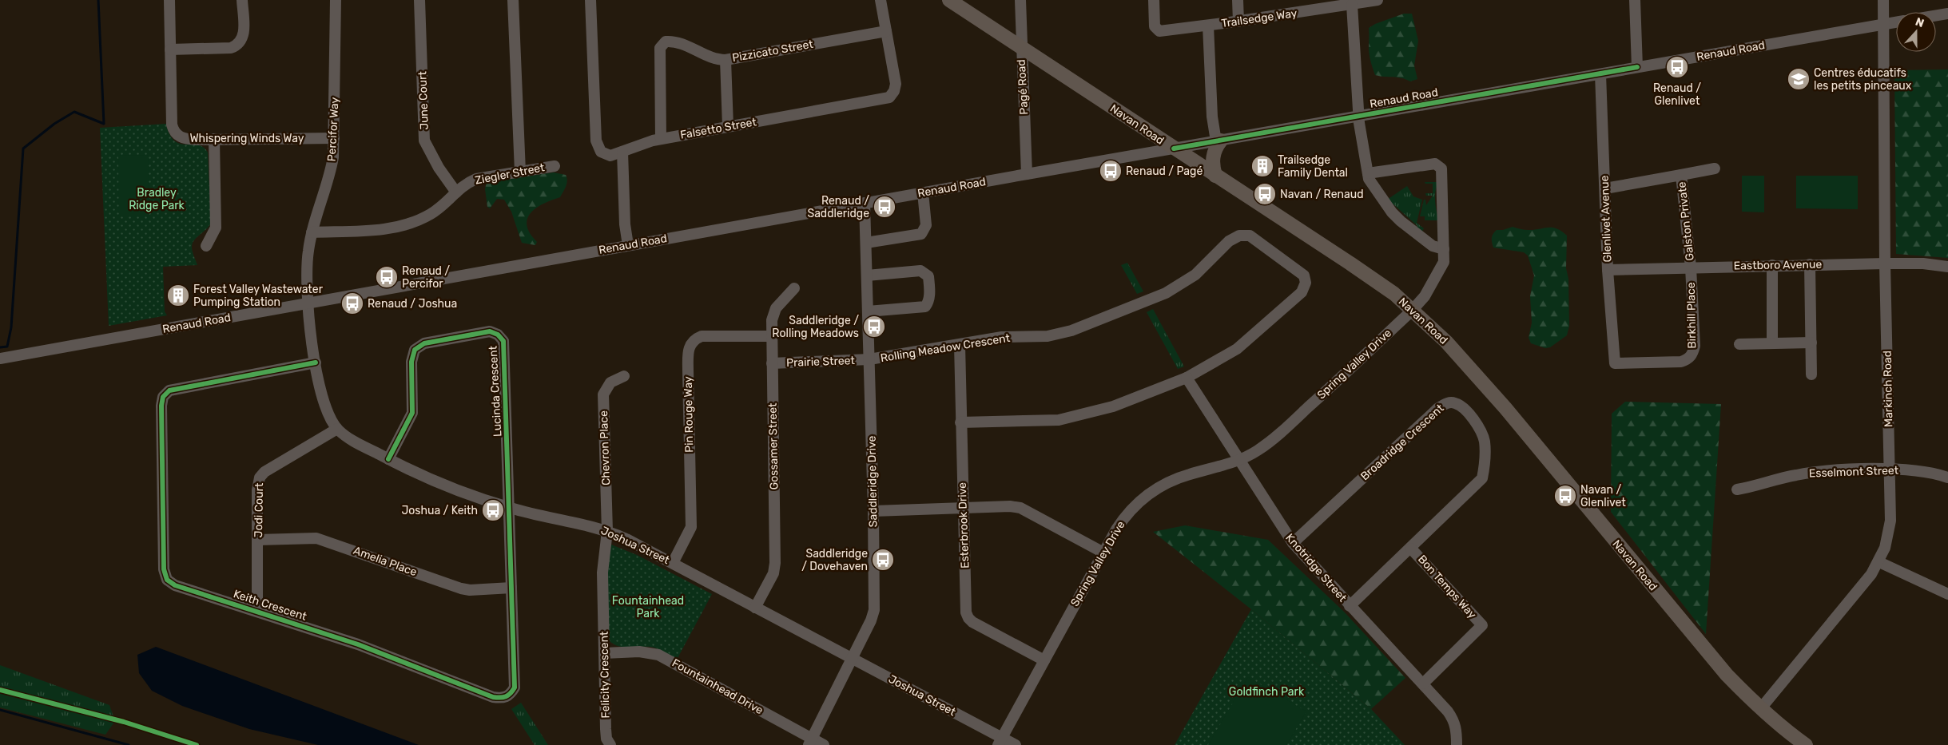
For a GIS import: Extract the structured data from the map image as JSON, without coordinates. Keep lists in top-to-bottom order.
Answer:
{
  "streets": {
    "main road": ["Navan Road"],
    "street": [
      "Trailsedge Way",
      "Pizzicato Street",
      "Renaud Road",
      "Pagé Road",
      "June Court",
      "Falsetto Street",
      "Percifor Way",
      "Whispering Winds Way",
      "Ziegler Street",
      "Glenlivet Avenue",
      "Galston Private",
      "Eastboro Avenue",
      "Birkhill Place",
      "Rolling Meadow Crescent",
      "Prairie Street",
      "Spring Valley Drive",
      "Markinch Road",
      "Lucinda Crescent",
      "Pin Rouge Way",
      "Broadridge Crescent",
      "Gossamer Street",
      "Chevron Place",
      "Esselmont Street",
      "Saddleridge Drive",
      "Jodi Court",
      "Esterbrook Drive",
      "Joshua Street",
      "Amelia Place",
      "Knotridge Street",
      "Bon Temps Way",
      "Keith Crescent",
      "Felicity Crescent",
      "Fountainhead Drive"
    ]
  },
  "crossings": [
    ["Trailsedge Way", "Renaud Road"],
    ["Pizzicato Street", "Falsetto Street"],
    ["Renaud Road", "Pagé Road"],
    ["Renaud Road", "Navan Road"],
    ["Renaud Road", "Percifor Way"],
    ["Renaud Road", "Glenlivet Avenue"],
    ["Renaud Road", "Markinch Road"],
    ["Renaud Road", "Saddleridge Drive"],
    ["Renaud Road", "Joshua Street"],
    ["Pagé Road", "Navan Road"],
    ["June Court", "Ziegler Street"],
    ["Navan Road", "Spring Valley Drive"],
    ["Navan Road", "Markinch Road"],
    ["Percifor Way", "Whispering Winds Way"],
    ["Percifor Way", "Ziegler Street"],
    ["Percifor Way", "Joshua Street"],
    ["Glenlivet Avenue", "Galston Private"],
    ["Glenlivet Avenue", "Eastboro Avenue"],
    ["Glenlivet Avenue", "Birkhill Place"],
    ["Galston Private", "Eastboro Avenue"],
    ["Galston Private", "Birkhill Place"],
    ["Eastboro Avenue", "Birkhill Place"],
    ["Eastboro Avenue", "Markinch Road"],
    ["Rolling Meadow Crescent", "Prairie Street"],
    ["Rolling Meadow Crescent", "Saddleridge Drive"],
    ["Rolling Meadow Crescent", "Esterbrook Drive"],
    ["Rolling Meadow Crescent", "Knotridge Street"],
    ["Prairie Street", "Gossamer Street"],
    ["Prairie Street", "Saddleridge Drive"],
    ["Spring Valley Drive", "Esterbrook Drive"],
    ["Spring Valley Drive", "Joshua Street"],
    ["Spring Valley Drive", "Knotridge Street"],
    ["Markinch Road", "Esselmont Street"],
    ["Lucinda Crescent", "Joshua Street"],
    ["Lucinda Crescent", "Keith Crescent"],
    ["Pin Rouge Way", "Gossamer Street"],
    ["Pin Rouge Way", "Joshua Street"],
    ["Broadridge Crescent", "Knotridge Street"],
    ["Broadridge Crescent", "Bon Temps Way"],
    ["Gossamer Street", "Joshua Street"],
    ["Chevron Place", "Joshua Street"],
    ["Chevron Place", "Felicity Crescent"],
    ["Saddleridge Drive", "Joshua Street"],
    ["Saddleridge Drive", "Fountainhead Drive"],
    ["Jodi Court", "Joshua Street"],
    ["Jodi Court", "Amelia Place"],
    ["Jodi Court", "Keith Crescent"],
    ["Joshua Street", "Keith Crescent"],
    ["Joshua Street", "Felicity Crescent"],
    ["Amelia Place", "Keith Crescent"],
    ["Knotridge Street", "Bon Temps Way"],
    ["Felicity Crescent", "Fountainhead Drive"]
  ],
  "parks": ["Bradley Ridge Park", "Fountainhead Park", "Goldfinch Park"],
  "places": {
    "bus stop": [
      "Renaud / Glenlivet",
      "Renaud / Pagé",
      "Navan / Renaud",
      "Renaud / Saddleridge",
      "Renaud / Percifor",
      "Renaud / Joshua",
      "Saddleridge / Rolling Meadows",
      "Navan / Glenlivet",
      "Joshua / Keith",
      "Saddleridge / Dovehaven"
    ],
    "school or university": ["Centres éducatifs les petits pinceaux"],
    "building": ["Trailsedge Family Dental", "Forest Valley Wastewater Pumping Station"]
  },
  "north": "top"
}
